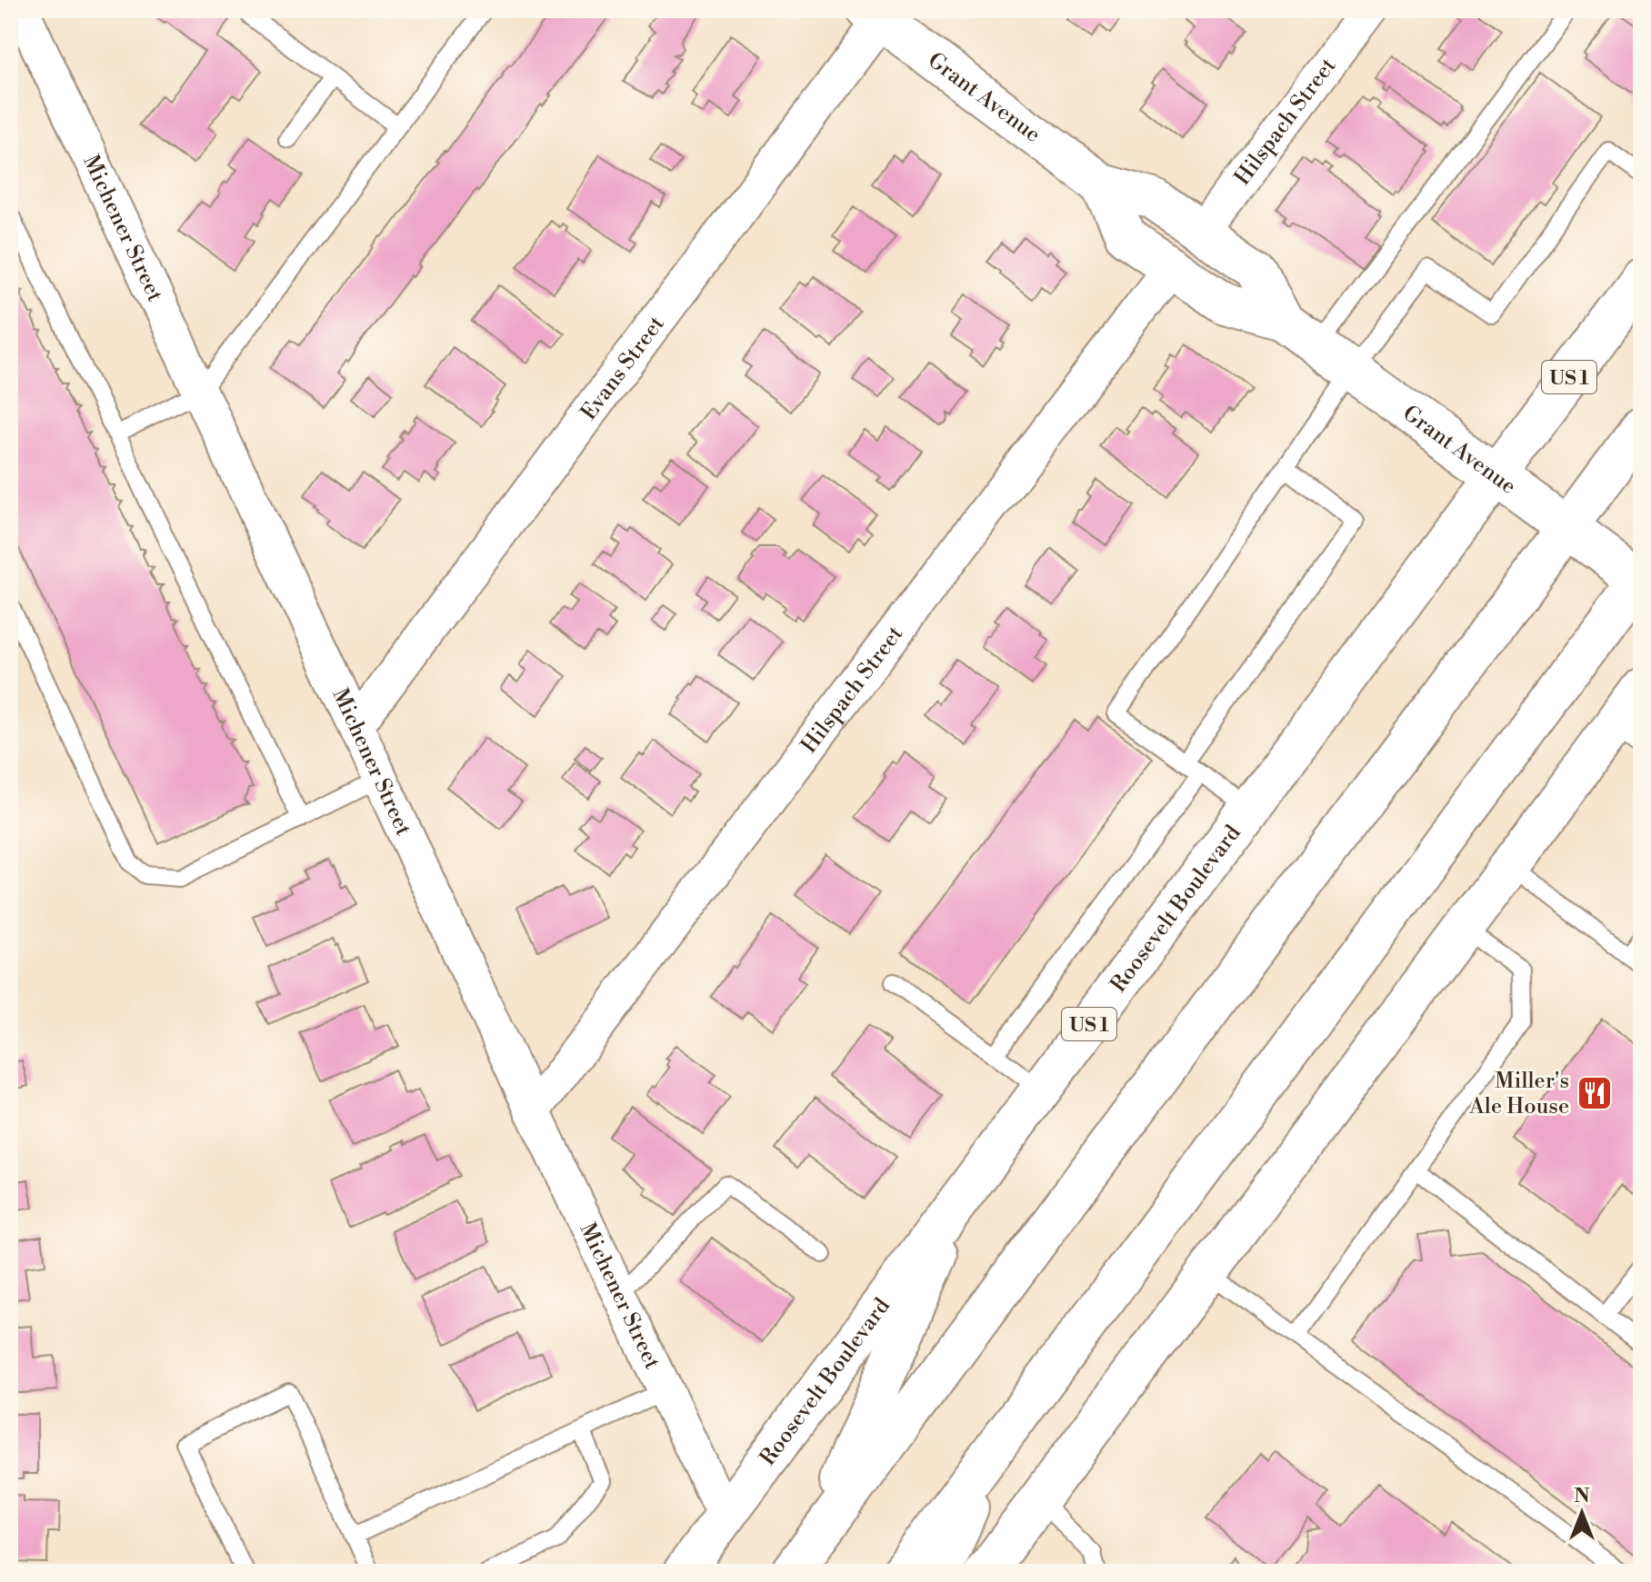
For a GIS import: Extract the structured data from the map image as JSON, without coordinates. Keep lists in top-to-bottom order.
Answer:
{
  "streets": {
    "main road": ["Grant Avenue", "US 1", "Roosevelt Boulevard"],
    "street": ["Hilspach Street", "Michener Street", "Evans Street"]
  },
  "crossings": [
    ["Grant Avenue", "Hilspach Street"],
    ["Grant Avenue", "Evans Street"],
    ["Grant Avenue", "Roosevelt Boulevard"],
    ["Hilspach Street", "Michener Street"],
    ["Michener Street", "Evans Street"],
    ["Michener Street", "Roosevelt Boulevard"]
  ],
  "places": {
    "restaurant": ["Miller's Ale House"]
  },
  "north": "top"
}
